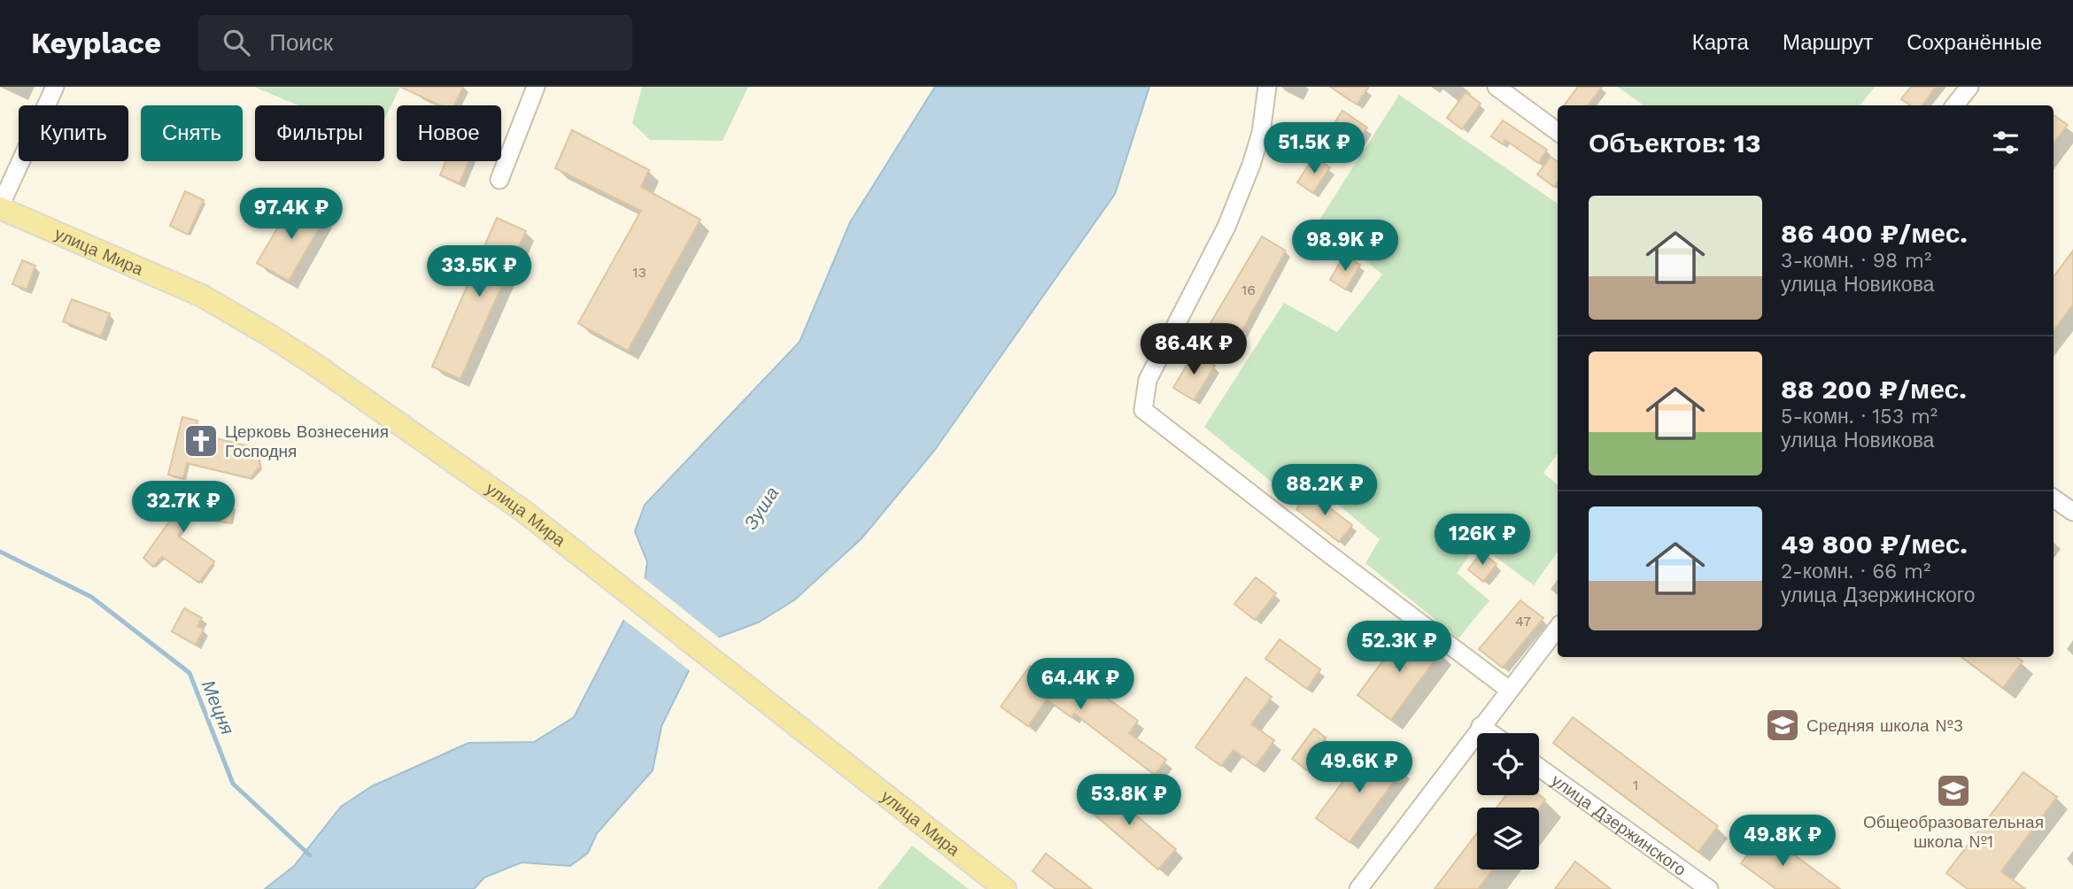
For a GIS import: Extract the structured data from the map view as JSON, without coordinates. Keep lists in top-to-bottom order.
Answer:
{
  "streets": {
    "main road": ["улица Мира"],
    "street": ["улица Дзержинского"]
  },
  "water": ["Зуша", "Мецня"],
  "places": {
    "church": ["Церковь Вознесения Господня"],
    "school or university": ["Средняя школа №3", "Общеобразовательная школа №1"]
  },
  "house_numbers": [
    "13",
    "16",
    "47",
    "1"
  ],
  "page": {
    "header": "Keyplace",
    "search": "Поиск",
    "nav": ["Карта", "Маршрут", "Сохранённые"],
    "chip": [
      "Купить",
      "Снять",
      "Фильтры",
      "Новое"
    ],
    "heading": "Объектов: 13",
    "price": [
      "51.5K ₽",
      "97.4K ₽",
      "98.9K ₽",
      "33.5K ₽",
      "86.4K ₽",
      "88.2K ₽",
      "32.7K ₽",
      "126K ₽",
      "52.3K ₽",
      "64.4K ₽",
      "49.6K ₽",
      "53.8K ₽",
      "49.8K ₽"
    ],
    "list": [
      {
        "name": "86 400 ₽/мес.",
        "note": "3-комн. · 98 m² · улица Новикова"
      },
      {
        "name": "88 200 ₽/мес.",
        "note": "5-комн. · 153 m² · улица Новикова"
      },
      {
        "name": "49 800 ₽/мес.",
        "note": "2-комн. · 66 m² · улица Дзержинского"
      }
    ]
  }
}
